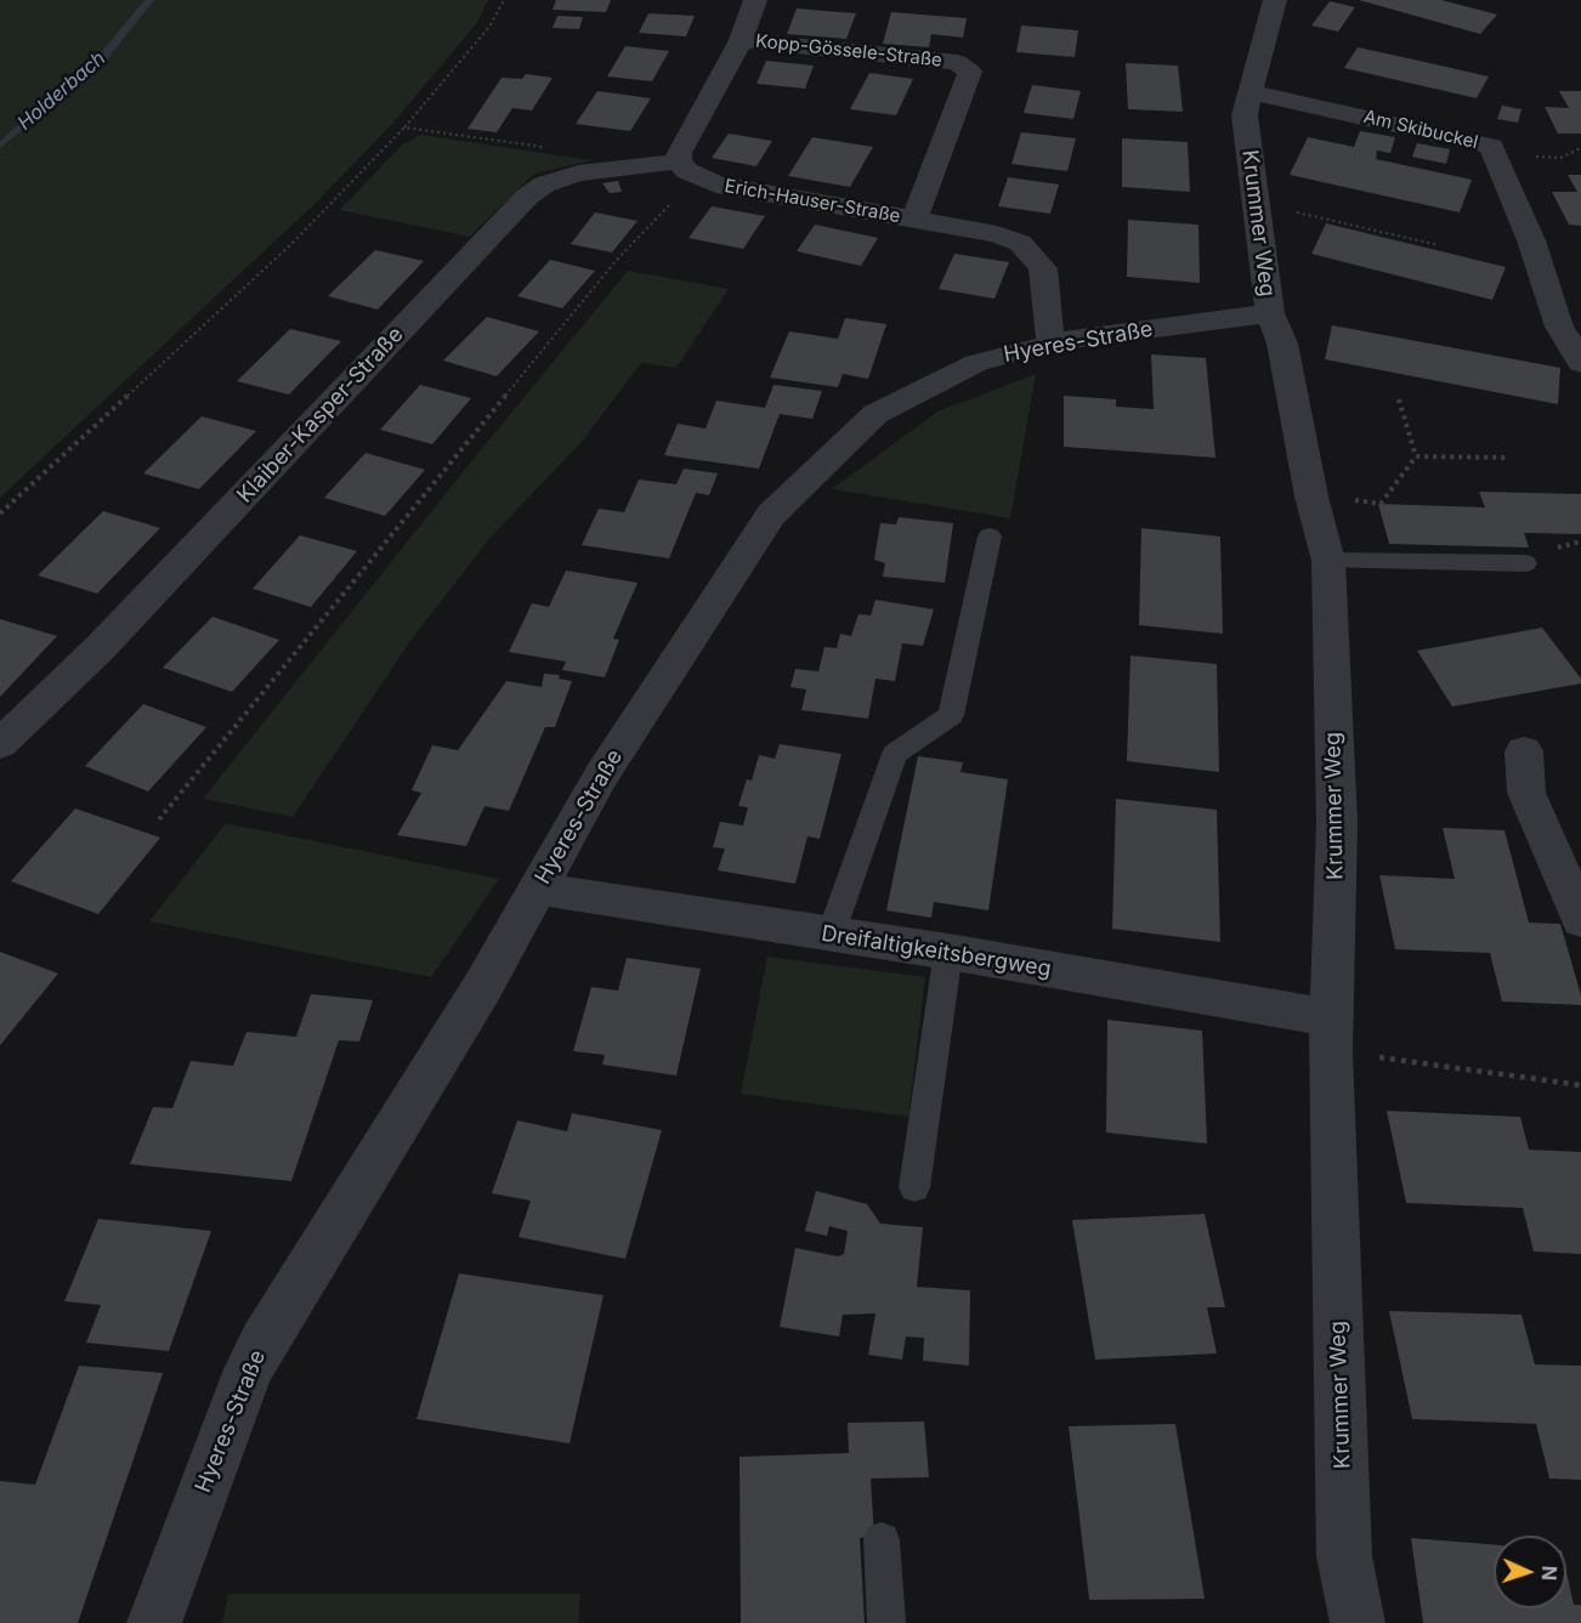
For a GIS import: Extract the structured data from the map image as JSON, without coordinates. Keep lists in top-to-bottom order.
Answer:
{
  "streets": {
    "street": [
      "Kopp-Gössele-Straße",
      "Am Skibuckel",
      "Erich-Hauser-Straße",
      "Krummer Weg",
      "Hyeres-Straße",
      "Klaiber-Kasper-Straße",
      "Dreifaltigkeitsbergweg"
    ]
  },
  "crossings": [
    ["Kopp-Gössele-Straße", "Erich-Hauser-Straße"],
    ["Am Skibuckel", "Krummer Weg"],
    ["Erich-Hauser-Straße", "Hyeres-Straße"],
    ["Erich-Hauser-Straße", "Klaiber-Kasper-Straße"],
    ["Krummer Weg", "Hyeres-Straße"],
    ["Krummer Weg", "Dreifaltigkeitsbergweg"],
    ["Hyeres-Straße", "Dreifaltigkeitsbergweg"]
  ],
  "water": ["Holderbach"],
  "north": "right"
}
